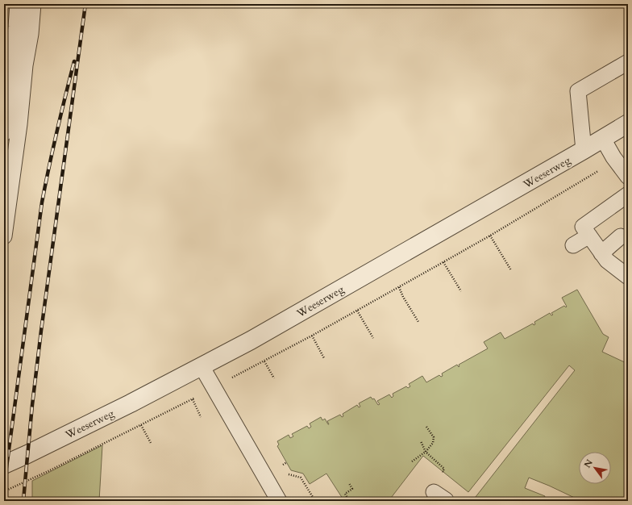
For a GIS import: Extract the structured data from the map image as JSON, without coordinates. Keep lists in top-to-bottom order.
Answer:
{
  "streets": {
    "street": ["Weeserweg"]
  },
  "north": "top left"
}
